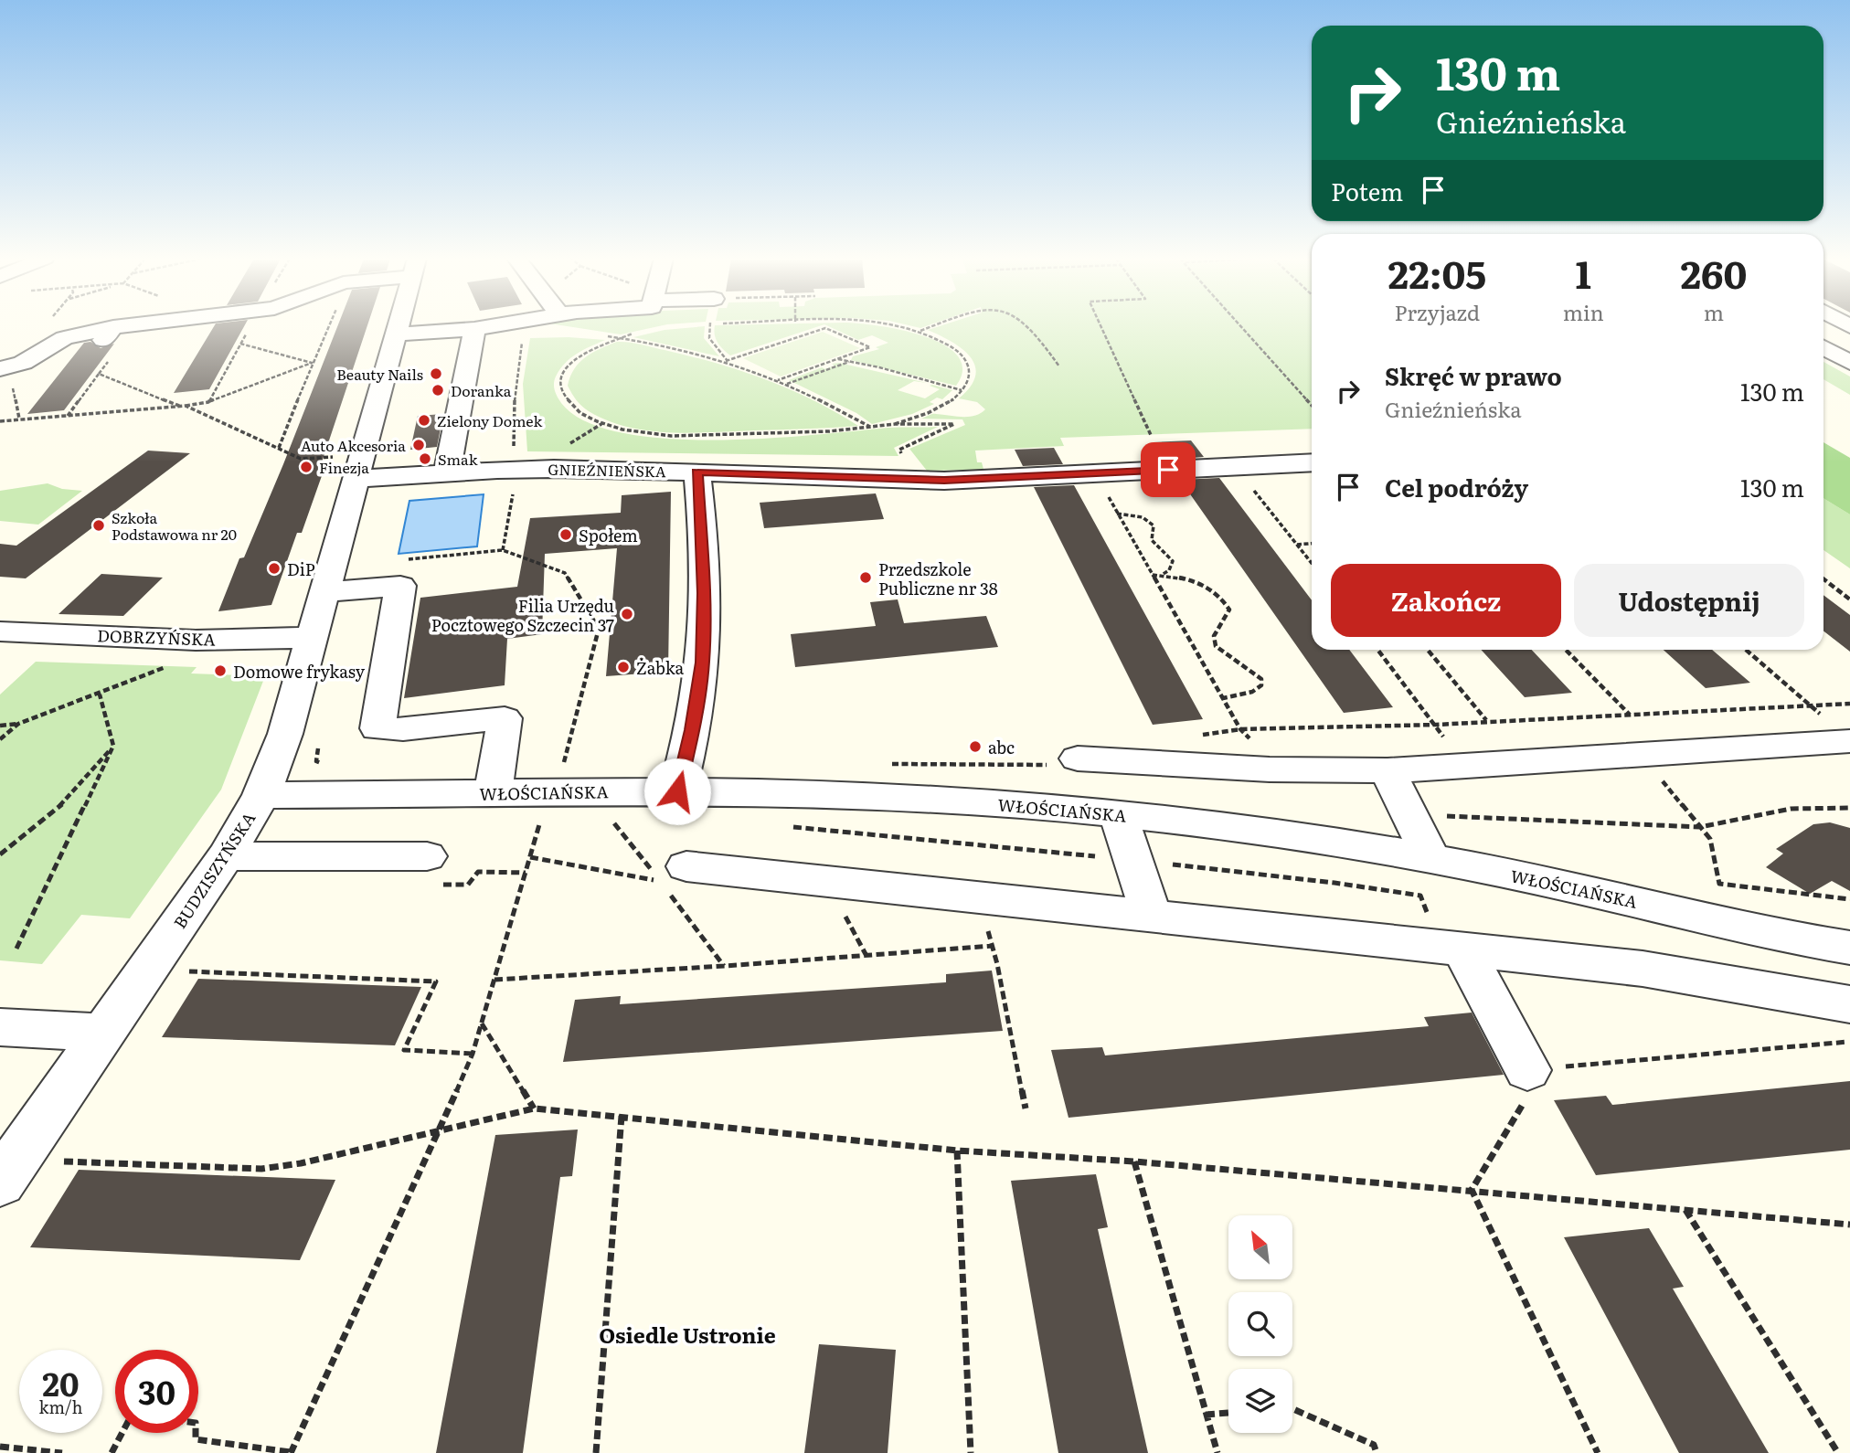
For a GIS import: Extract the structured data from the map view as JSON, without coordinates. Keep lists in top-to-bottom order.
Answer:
{
  "streets": {
    "street": [
      "GNIEŹNIEŃSKA",
      "DOBRZYŃSKA",
      "WŁOŚCIAŃSKA",
      "BUDZISZYŃSKA"
    ]
  },
  "crossings": [
    ["GNIEŹNIEŃSKA", "BUDZISZYŃSKA"],
    ["DOBRZYŃSKA", "BUDZISZYŃSKA"],
    ["WŁOŚCIAŃSKA", "BUDZISZYŃSKA"]
  ],
  "districts": ["Osiedle Ustronie"],
  "places": [
    "Beauty Nails",
    "Doranka",
    "Zielony Domek",
    "Auto Akcesoria",
    "Smak",
    "Finezja",
    "Szkoła Podstawowa nr 20",
    "Społem",
    "DiP",
    "Przedszkole Publiczne nr 38",
    "Filia Urzędu Pocztowego Szczecin 37",
    "Żabka",
    "Domowe frykasy",
    "abc"
  ],
  "north": "top left",
  "page": {
    "turn": ["130 m", "Gnieźnieńska"],
    "then": "Potem",
    "eta": [
      "22:05",
      "Przyjazd",
      "1",
      "min",
      "260",
      "m"
    ],
    "list": [
      {
        "name": "Skręć w prawo",
        "note": "Gnieźnieńska",
        "value": "130 m"
      },
      {
        "name": "Cel podróży",
        "value": "130 m"
      }
    ],
    "buttons": ["Zakończ", "Udostępnij"],
    "speed": "20 km/h",
    "limit": "30"
  }
}
